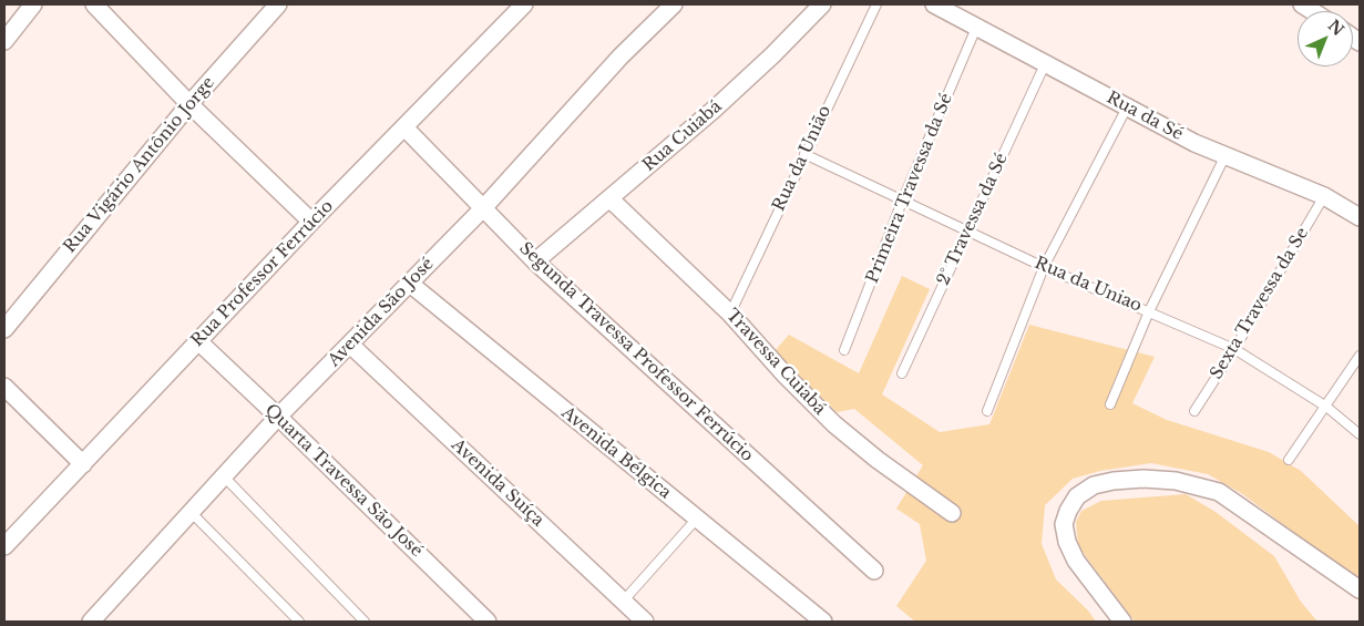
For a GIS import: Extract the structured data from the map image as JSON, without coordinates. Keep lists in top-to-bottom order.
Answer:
{
  "streets": {
    "street": [
      "Rua da Sé",
      "Rua Cuiabá",
      "Rua Vigário Antônio Jorge",
      "Rua Professor Ferrúcio",
      "Avenida São José",
      "Segunda Travessa Professor Ferrúcio",
      "Travessa Cuiabá",
      "Avenida Bélgica",
      "Quarta Travessa São José",
      "Avenida Suíça"
    ],
    "lane": [
      "Rua da União",
      "Primeira Travessa da Sé",
      "2° Travessa da Sé",
      "Rua da Uniao",
      "Sexta Travessa da Se"
    ]
  },
  "crossings": [
    ["Rua da Sé", "Primeira Travessa da Sé"],
    ["Rua da Sé", "2° Travessa da Sé"],
    ["Rua da Sé", "Sexta Travessa da Se"],
    ["Rua Cuiabá", "Segunda Travessa Professor Ferrúcio"],
    ["Rua Cuiabá", "Travessa Cuiabá"],
    ["Rua da União", "Rua da Uniao"],
    ["Rua da União", "Travessa Cuiabá"],
    ["Primeira Travessa da Sé", "Rua da Uniao"],
    ["2° Travessa da Sé", "Rua da Uniao"],
    ["Rua Professor Ferrúcio", "Segunda Travessa Professor Ferrúcio"],
    ["Rua Professor Ferrúcio", "Quarta Travessa São José"],
    ["Rua da Uniao", "Sexta Travessa da Se"],
    ["Avenida São José", "Segunda Travessa Professor Ferrúcio"],
    ["Avenida São José", "Avenida Bélgica"],
    ["Avenida São José", "Quarta Travessa São José"],
    ["Avenida São José", "Avenida Suíça"]
  ],
  "north": "top right"
}
